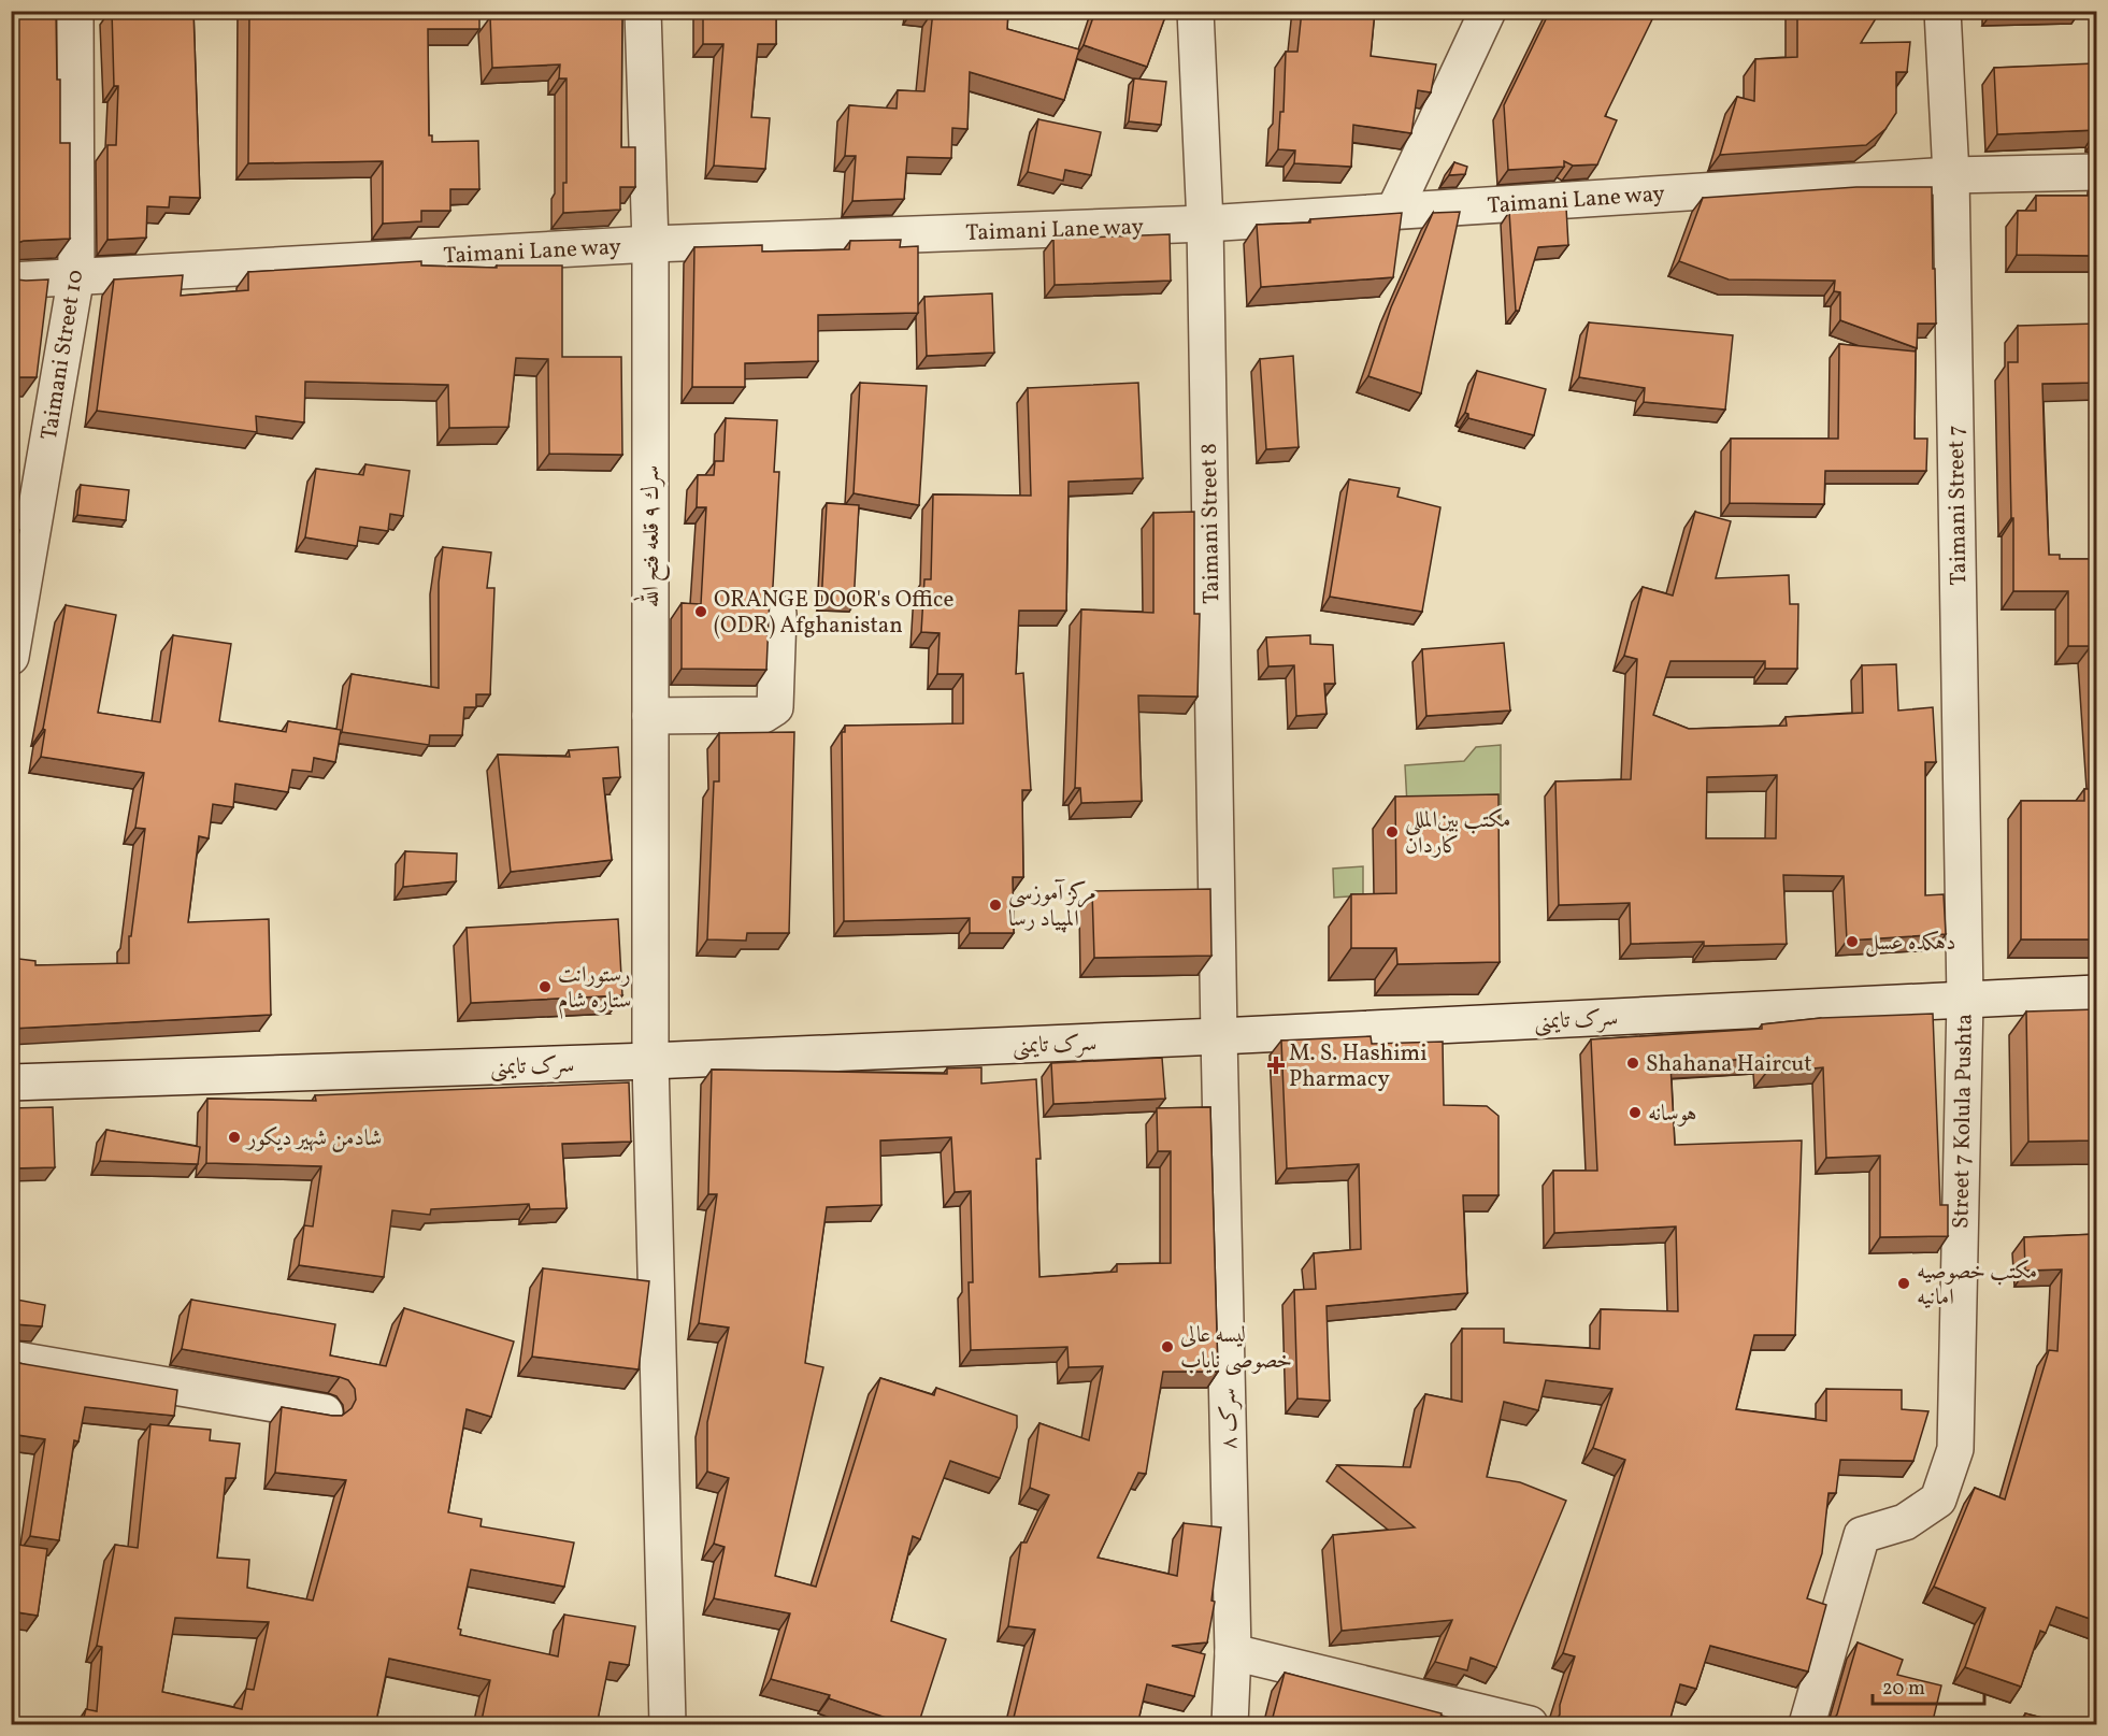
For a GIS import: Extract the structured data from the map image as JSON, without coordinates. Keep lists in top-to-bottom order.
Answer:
{
  "streets": {
    "street": [
      "Taimani Lane way",
      "Taimani Street 10",
      "Taimani Street 7",
      "Taimani Street 8",
      "سرك ٩ قلعه فتح الله",
      "سرک تایمنی",
      "Street 7 Kolula Pushta",
      "سرک ۸"
    ]
  },
  "crossings": [
    ["Taimani Lane way", "Taimani Street 10"],
    ["Taimani Lane way", "Taimani Street 7"],
    ["Taimani Lane way", "Taimani Street 8"],
    ["Taimani Lane way", "سرك ٩ قلعه فتح الله"],
    ["Taimani Street 7", "سرک تایمنی"],
    ["Taimani Street 7", "Street 7 Kolula Pushta"],
    ["Taimani Street 8", "سرک تایمنی"],
    ["Taimani Street 8", "سرک ۸"],
    ["سرك ٩ قلعه فتح الله", "سرک تایمنی"],
    ["سرک تایمنی", "Street 7 Kolula Pushta"],
    ["سرک تایمنی", "سرک ۸"]
  ],
  "places": {
    "other": [
      "ORANGE DOOR's Office (ODR) Afghanistan",
      "مکتب بین‌المللی کاردان",
      "مرکز آموزسی المپیاد رسا",
      "دهکده عسل",
      "رستورانت ستاره شام",
      "Shahana Haircut",
      "هوسانه",
      "شادمن شهیر دیکور",
      "مکتب خصوصیه امانیه",
      "لیسه عالی خصوصی نایاب"
    ],
    "health": ["M. S. Hashimi Pharmacy"]
  },
  "scale_bar": "20 m"
}
